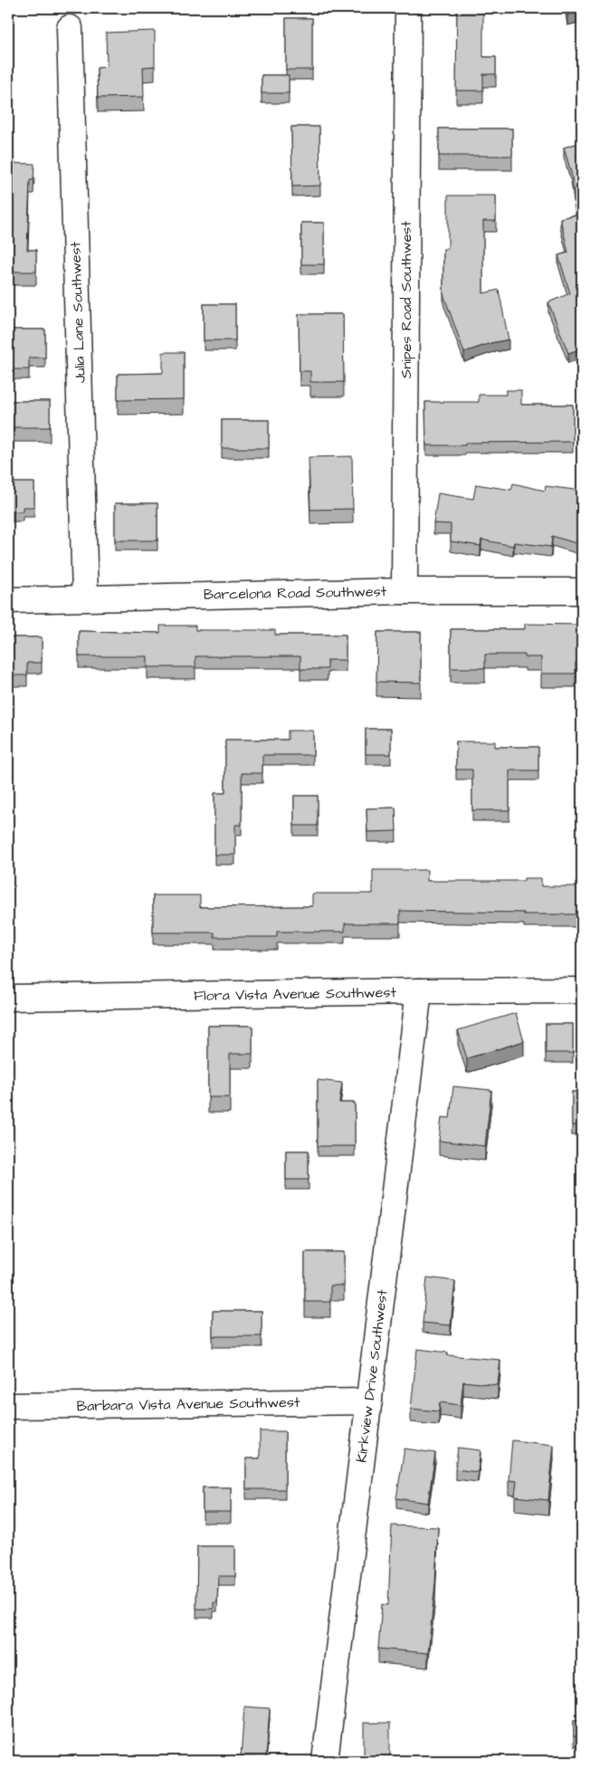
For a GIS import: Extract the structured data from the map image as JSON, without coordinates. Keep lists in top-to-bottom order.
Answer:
{
  "streets": {
    "street": [
      "Snipes Road Southwest",
      "Julia Lane Southwest",
      "Barcelona Road Southwest",
      "Flora Vista Avenue Southwest",
      "Kirkview Drive Southwest",
      "Barbara Vista Avenue Southwest"
    ]
  },
  "crossings": [
    ["Snipes Road Southwest", "Barcelona Road Southwest"],
    ["Julia Lane Southwest", "Barcelona Road Southwest"],
    ["Flora Vista Avenue Southwest", "Kirkview Drive Southwest"],
    ["Kirkview Drive Southwest", "Barbara Vista Avenue Southwest"]
  ]
}
